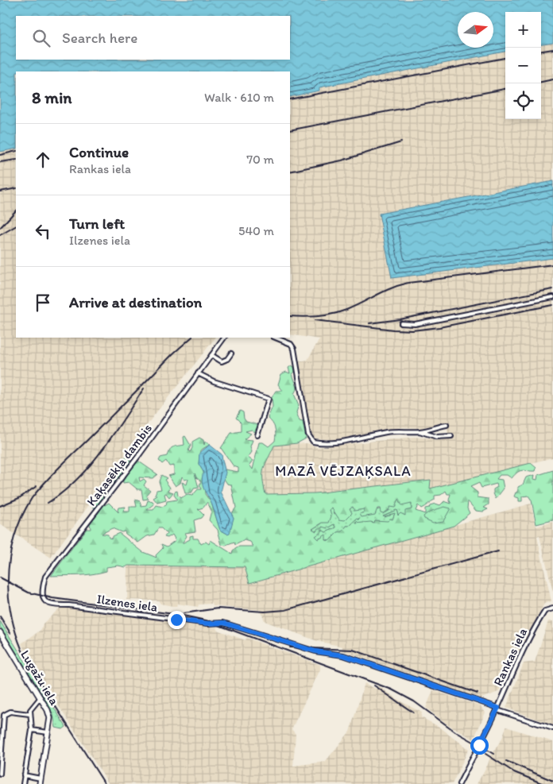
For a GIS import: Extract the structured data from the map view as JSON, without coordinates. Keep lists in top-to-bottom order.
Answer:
{
  "streets": {
    "street": [
      "Kaķasēkļa dambis",
      "Ilzenes iela",
      "Rankas iela",
      "Lugažu iela"
    ]
  },
  "crossings": [
    ["Kaķasēkļa dambis", "Ilzenes iela"],
    ["Ilzenes iela", "Rankas iela"]
  ],
  "districts": ["MAZĀ VĒJZAĶSALA"],
  "north": "right",
  "page": {
    "map_buttons": ["+", "−"],
    "search": "Search here",
    "heading": ["8 min", "Walk · 610 m"],
    "list": [
      ["Continue", "Rankas iela", "70 m"],
      ["Turn left", "Ilzenes iela", "540 m"],
      "Arrive at destination"
    ]
  }
}
